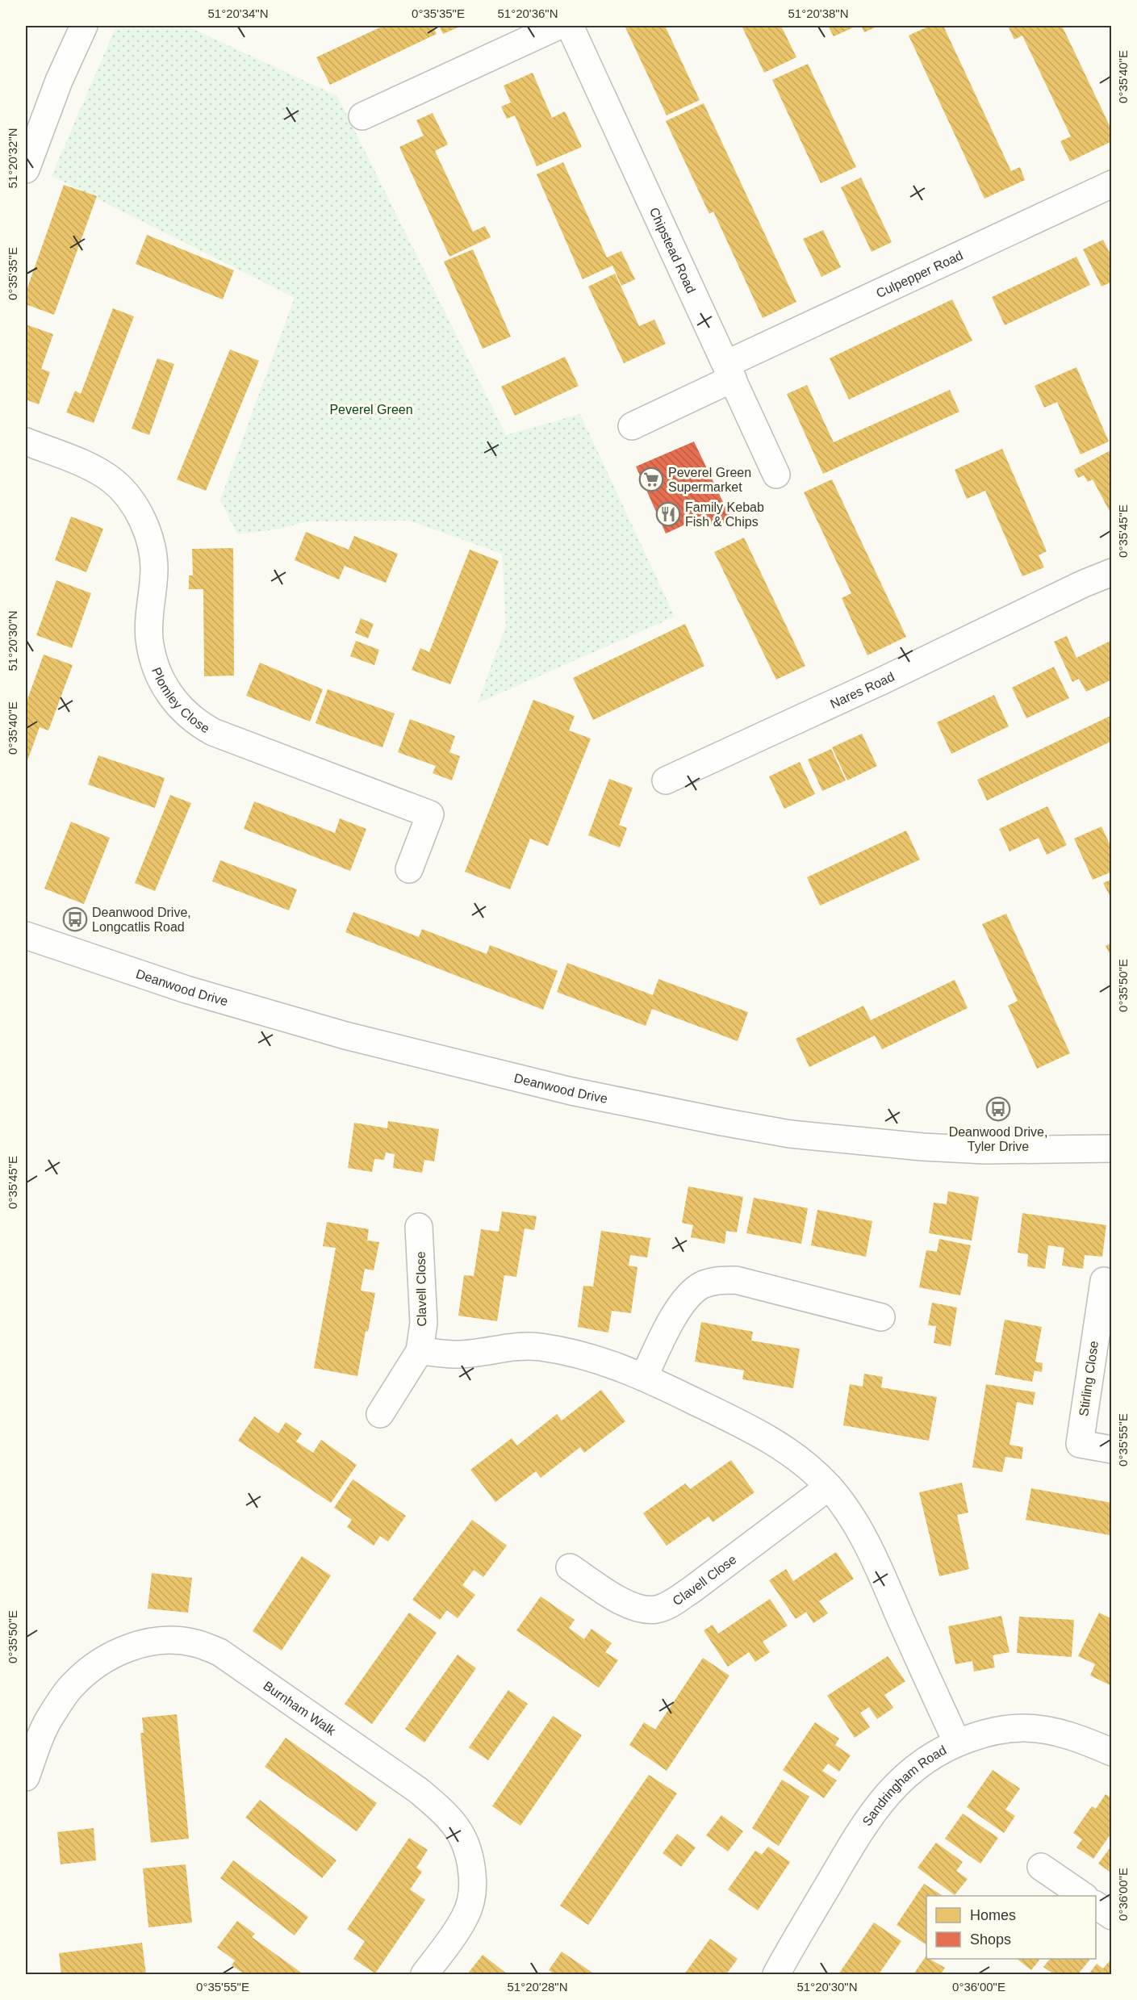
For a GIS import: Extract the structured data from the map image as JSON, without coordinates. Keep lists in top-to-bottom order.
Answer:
{
  "streets": {
    "street": [
      "Chipstead Road",
      "Culpepper Road",
      "Nares Road",
      "Plomley Close",
      "Deanwood Drive",
      "Clavell Close",
      "Stirling Close",
      "Burnham Walk",
      "Sandringham Road"
    ]
  },
  "crossings": [
    ["Chipstead Road", "Culpepper Road"]
  ],
  "parks": ["Peverel Green"],
  "places": {
    "supermarket": ["Peverel Green Supermarket"],
    "restaurant": ["Family Kebab Fish & Chips"],
    "bus stop": ["Deanwood Drive, Longcatlis Road", "Deanwood Drive, Tyler Drive"]
  },
  "legend": ["Homes", "Shops"],
  "coordinates": [
    "51°20'34\"N",
    "0°35'35\"E",
    "51°20'36\"N",
    "51°20'38\"N",
    "0°35'40\"E",
    "51°20'32\"N",
    "0°35'45\"E",
    "51°20'30\"N",
    "0°35'50\"E",
    "0°35'55\"E",
    "0°36'00\"E",
    "51°20'28\"N"
  ]
}
